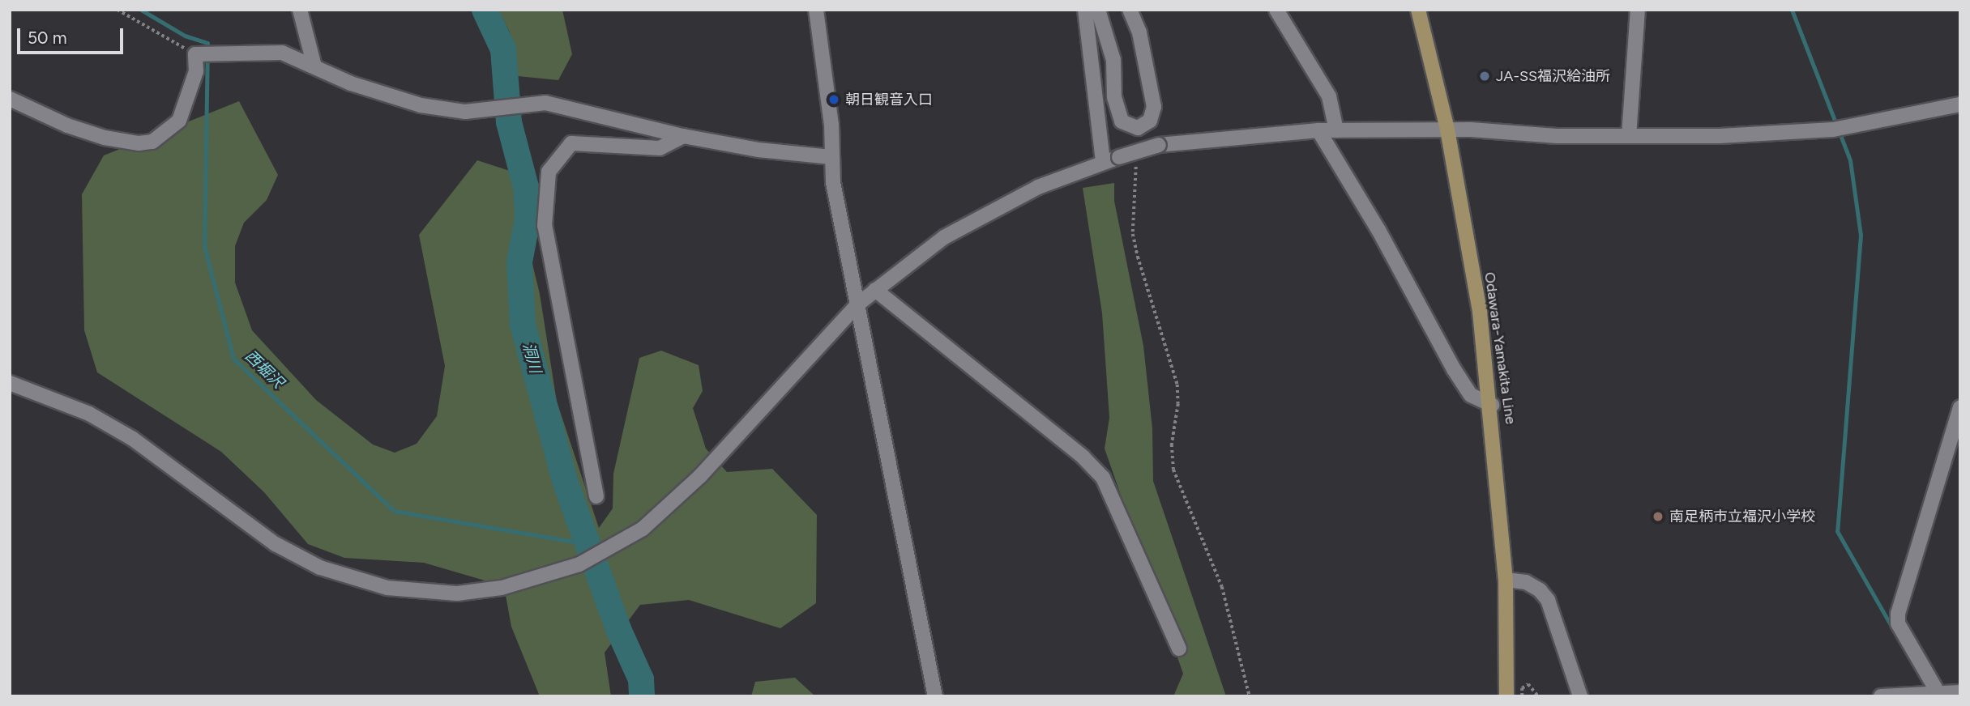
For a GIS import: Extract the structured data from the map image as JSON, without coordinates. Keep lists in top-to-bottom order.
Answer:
{
  "streets": {
    "main road": ["Odawara-Yamakita Line"]
  },
  "water": ["洞川", "西堀沢"],
  "places": ["JA-SS福沢給油所", "朝日観音入口", "南足柄市立福沢小学校"],
  "scale_bar": "50 m"
}
